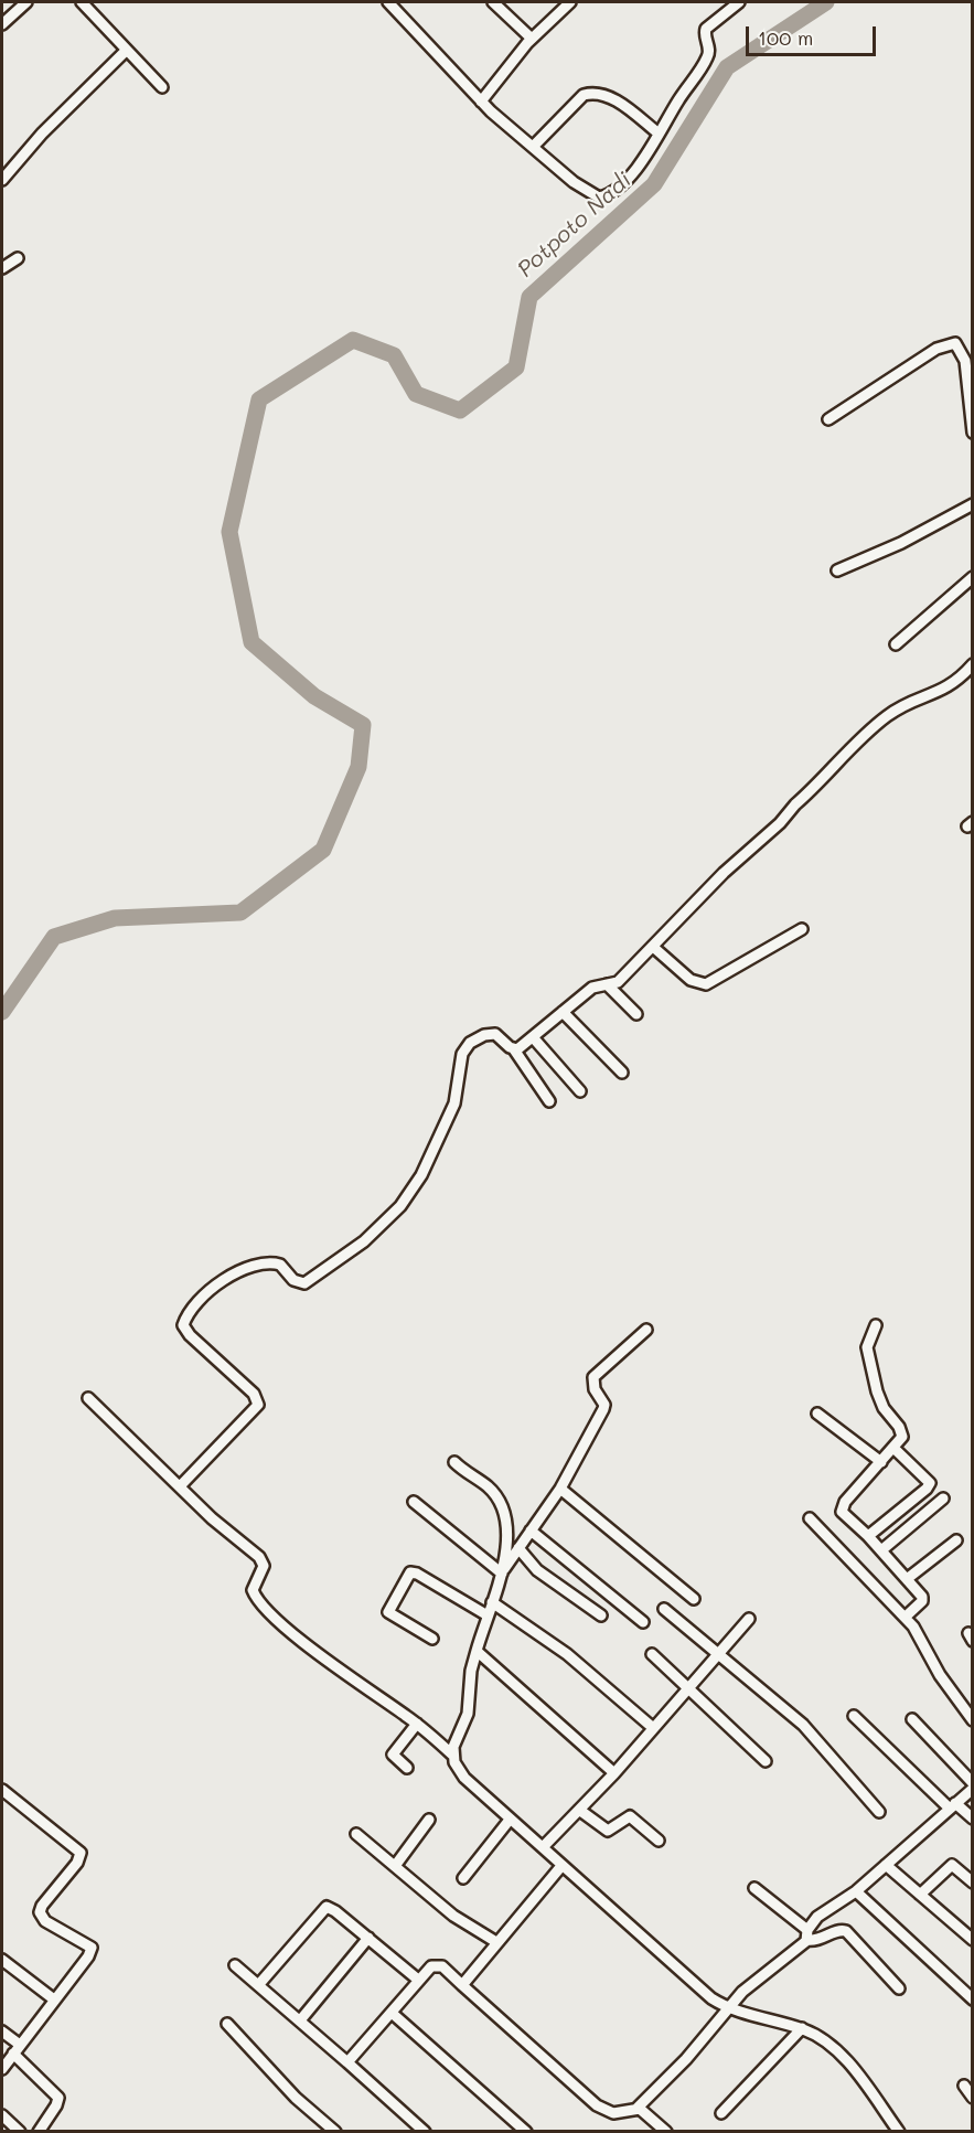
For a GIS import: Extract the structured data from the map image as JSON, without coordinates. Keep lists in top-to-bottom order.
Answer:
{
  "water": ["Potpoto Nadi"],
  "scale_bar": "100 m"
}
